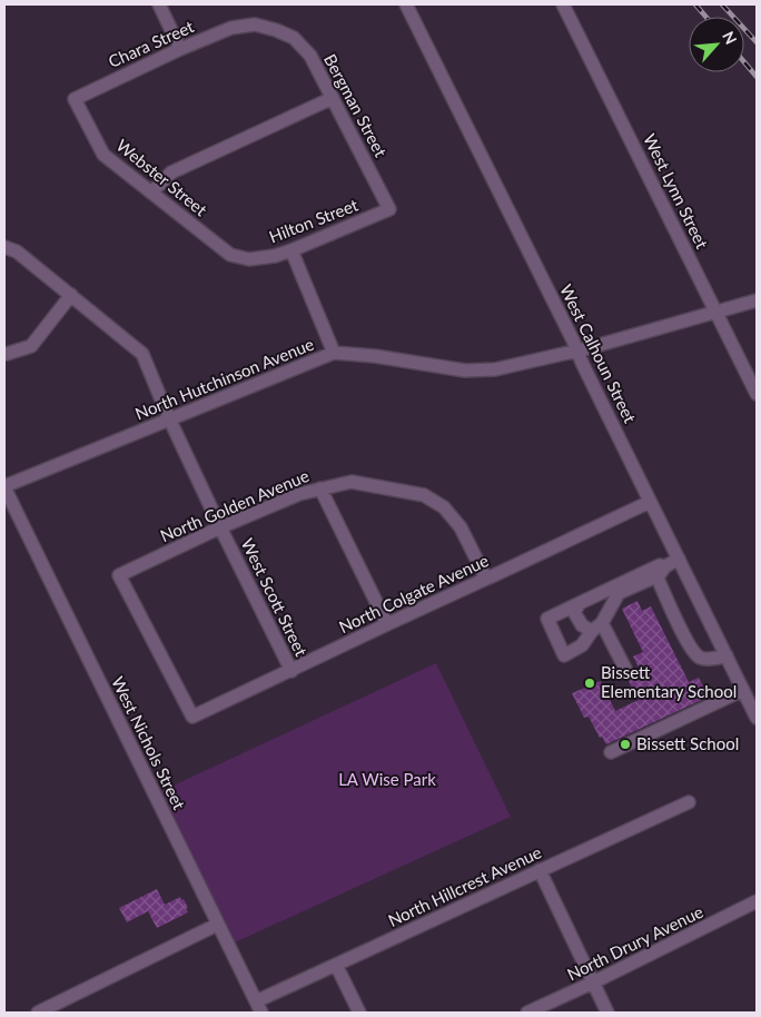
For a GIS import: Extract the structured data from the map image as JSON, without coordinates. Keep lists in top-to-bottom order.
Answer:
{
  "streets": {
    "street": [
      "Chara Street",
      "Bergman Street",
      "Webster Street",
      "West Lynn Street",
      "Hilton Street",
      "West Calhoun Street",
      "North Hutchinson Avenue",
      "North Golden Avenue",
      "North Colgate Avenue",
      "West Scott Street",
      "West Nichols Street",
      "North Hillcrest Avenue",
      "North Drury Avenue"
    ]
  },
  "crossings": [
    ["Chara Street", "Bergman Street"],
    ["Chara Street", "Webster Street"],
    ["Bergman Street", "Hilton Street"],
    ["Webster Street", "Hilton Street"],
    ["West Lynn Street", "North Hutchinson Avenue"],
    ["West Calhoun Street", "North Hutchinson Avenue"],
    ["West Calhoun Street", "North Colgate Avenue"],
    ["North Hutchinson Avenue", "West Scott Street"],
    ["North Hutchinson Avenue", "West Nichols Street"],
    ["North Golden Avenue", "North Colgate Avenue"],
    ["North Golden Avenue", "West Scott Street"],
    ["North Colgate Avenue", "West Scott Street"],
    ["West Nichols Street", "North Hillcrest Avenue"]
  ],
  "parks": ["LA Wise Park"],
  "places": ["Bissett Elementary School", "Bissett School"],
  "north": "top right"
}
